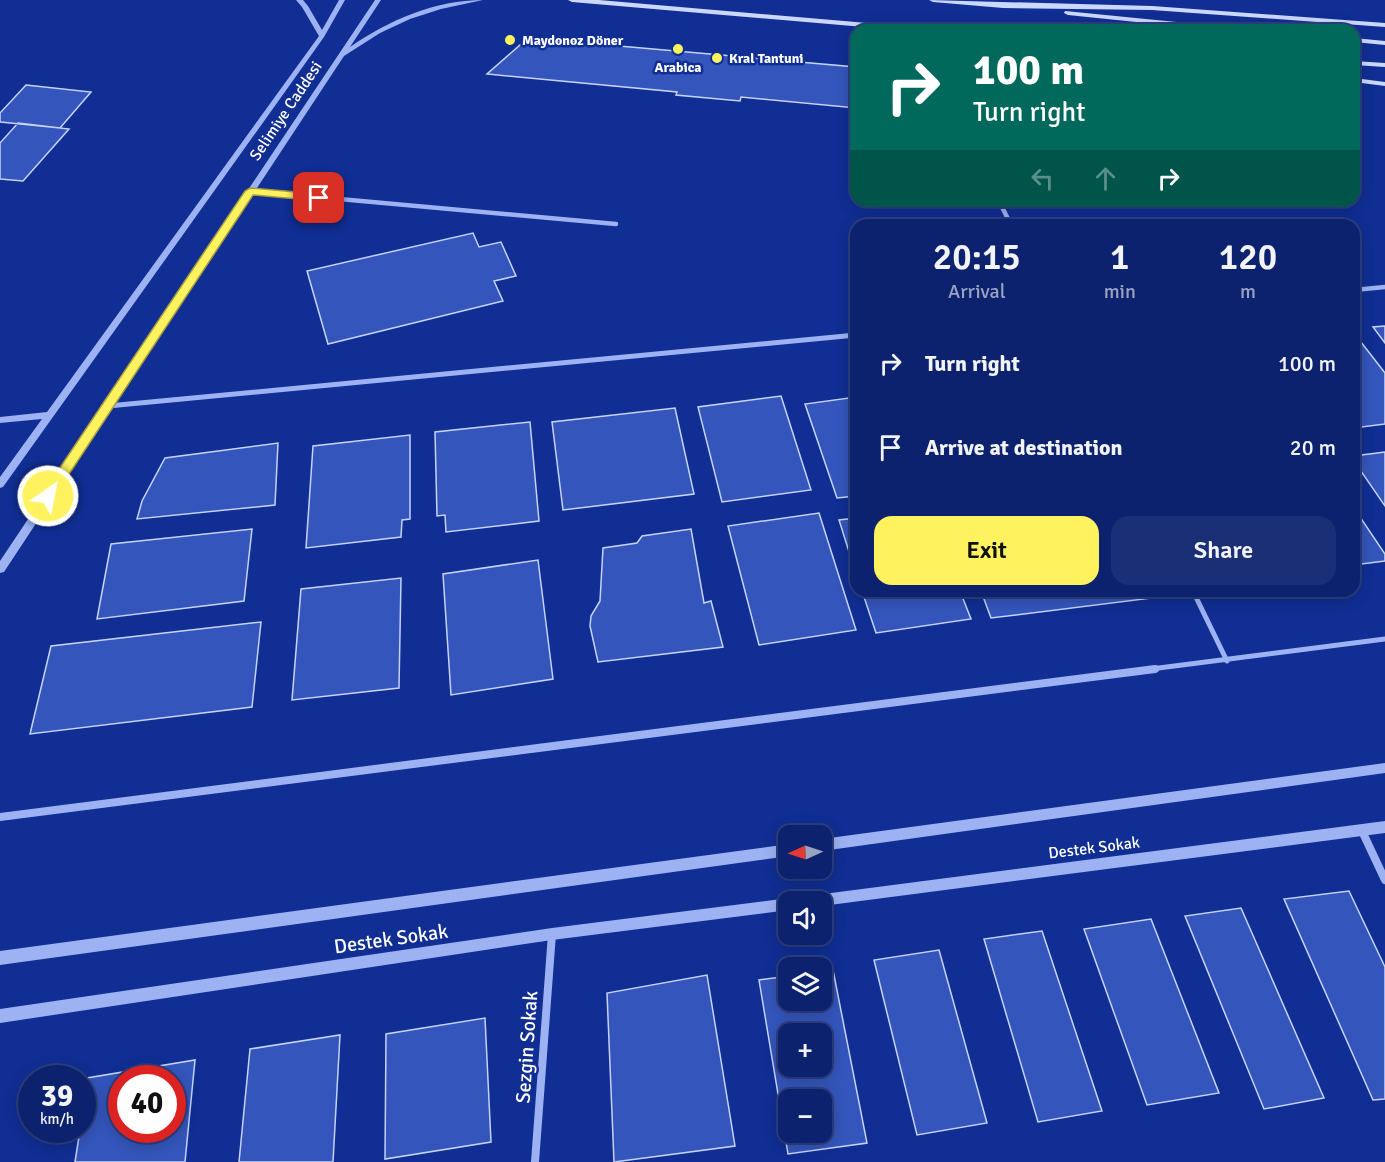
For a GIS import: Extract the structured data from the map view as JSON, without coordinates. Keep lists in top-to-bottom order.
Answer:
{
  "streets": {
    "street": ["Selimiye Caddesi", "Destek Sokak", "Sezgin Sokak"]
  },
  "crossings": [
    ["Destek Sokak", "Sezgin Sokak"]
  ],
  "places": ["Maydonoz Döner", "Arabica", "Kral Tantuni"],
  "north": "left",
  "page": {
    "turn": ["100 m", "Turn right"],
    "eta": [
      "20:15",
      "Arrival",
      "1",
      "min",
      "120",
      "m"
    ],
    "list": [
      {
        "name": "Turn right",
        "value": "100 m"
      },
      {
        "name": "Arrive at destination",
        "value": "20 m"
      }
    ],
    "buttons": ["Exit", "Share"],
    "map_buttons": ["+", "−"],
    "speed": "39 km/h",
    "limit": "40"
  }
}
